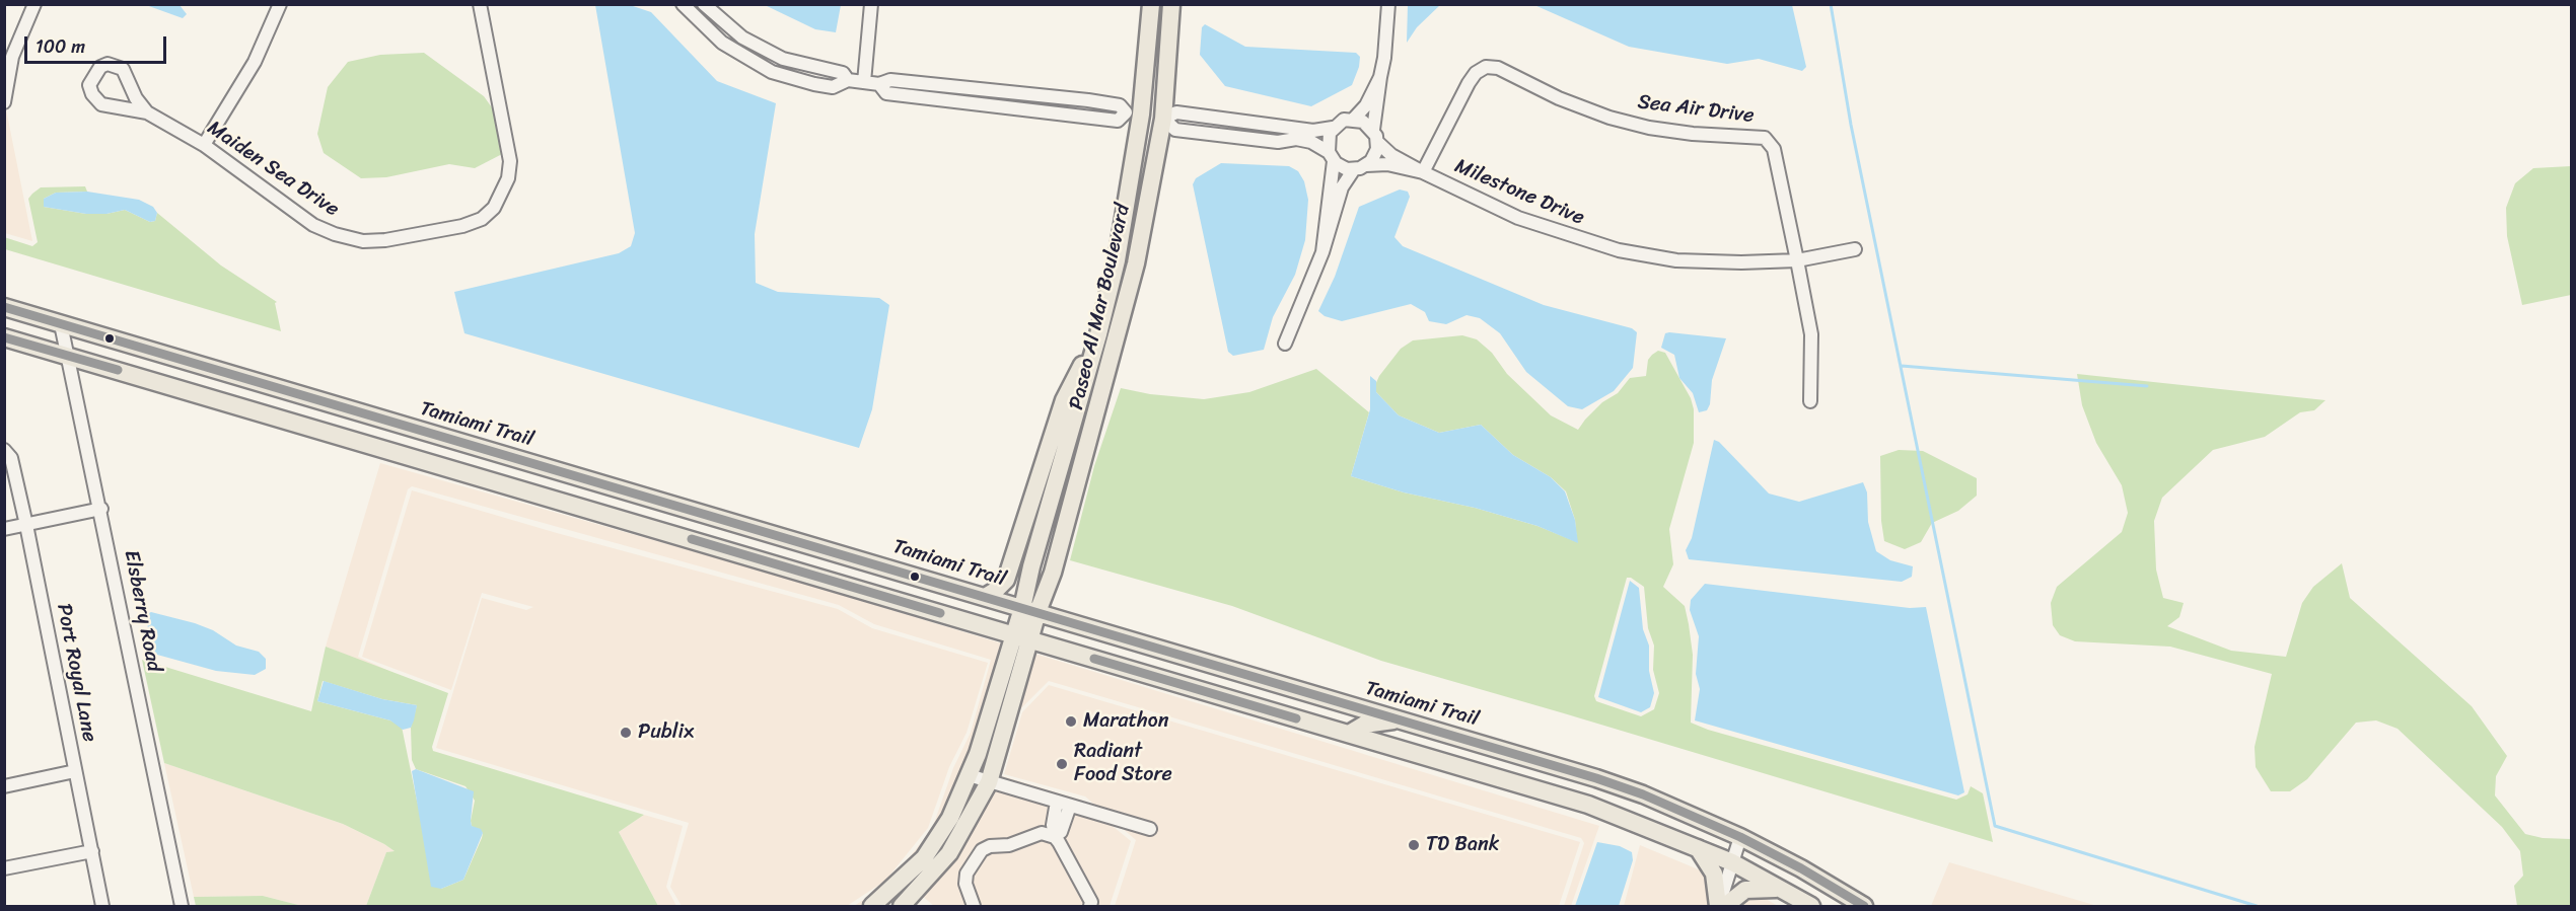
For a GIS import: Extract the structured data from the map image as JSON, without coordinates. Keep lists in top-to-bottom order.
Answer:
{
  "streets": {
    "main road": ["Paseo Al Mar Boulevard", "Tamiami Trail"],
    "street": [
      "Sea Air Drive",
      "Maiden Sea Drive",
      "Milestone Drive",
      "Elsberry Road",
      "Port Royal Lane"
    ]
  },
  "crossings": [
    ["Sea Air Drive", "Milestone Drive"],
    ["Paseo Al Mar Boulevard", "Tamiami Trail"],
    ["Tamiami Trail", "Elsberry Road"]
  ],
  "places": [
    "Marathon",
    "Publix",
    "Radiant Food Store",
    "TD Bank"
  ],
  "scale_bar": "100 m"
}
